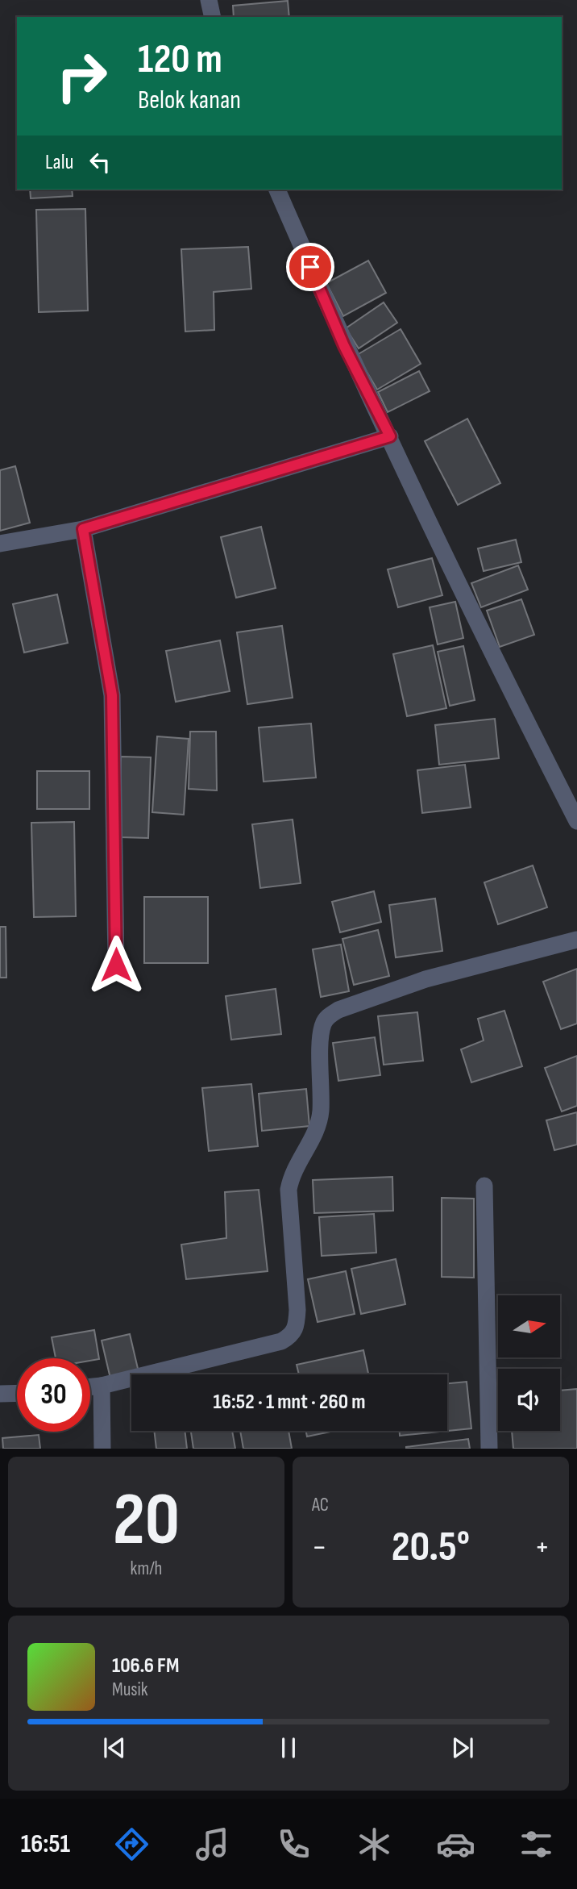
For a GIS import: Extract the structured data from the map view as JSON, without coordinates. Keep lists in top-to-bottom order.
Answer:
{
  "north": "right",
  "page": {
    "turn": ["120 m", "Belok kanan"],
    "then": "Lalu",
    "limit": "30",
    "trip": "16:52 · 1 mnt · 260 m",
    "tile": [
      ["20", "km/h"],
      "AC"
    ],
    "heat": ["−", "20.5°", "+"],
    "song": ["106.6 FM", "Musik"],
    "tabs": "16:51"
  }
}
